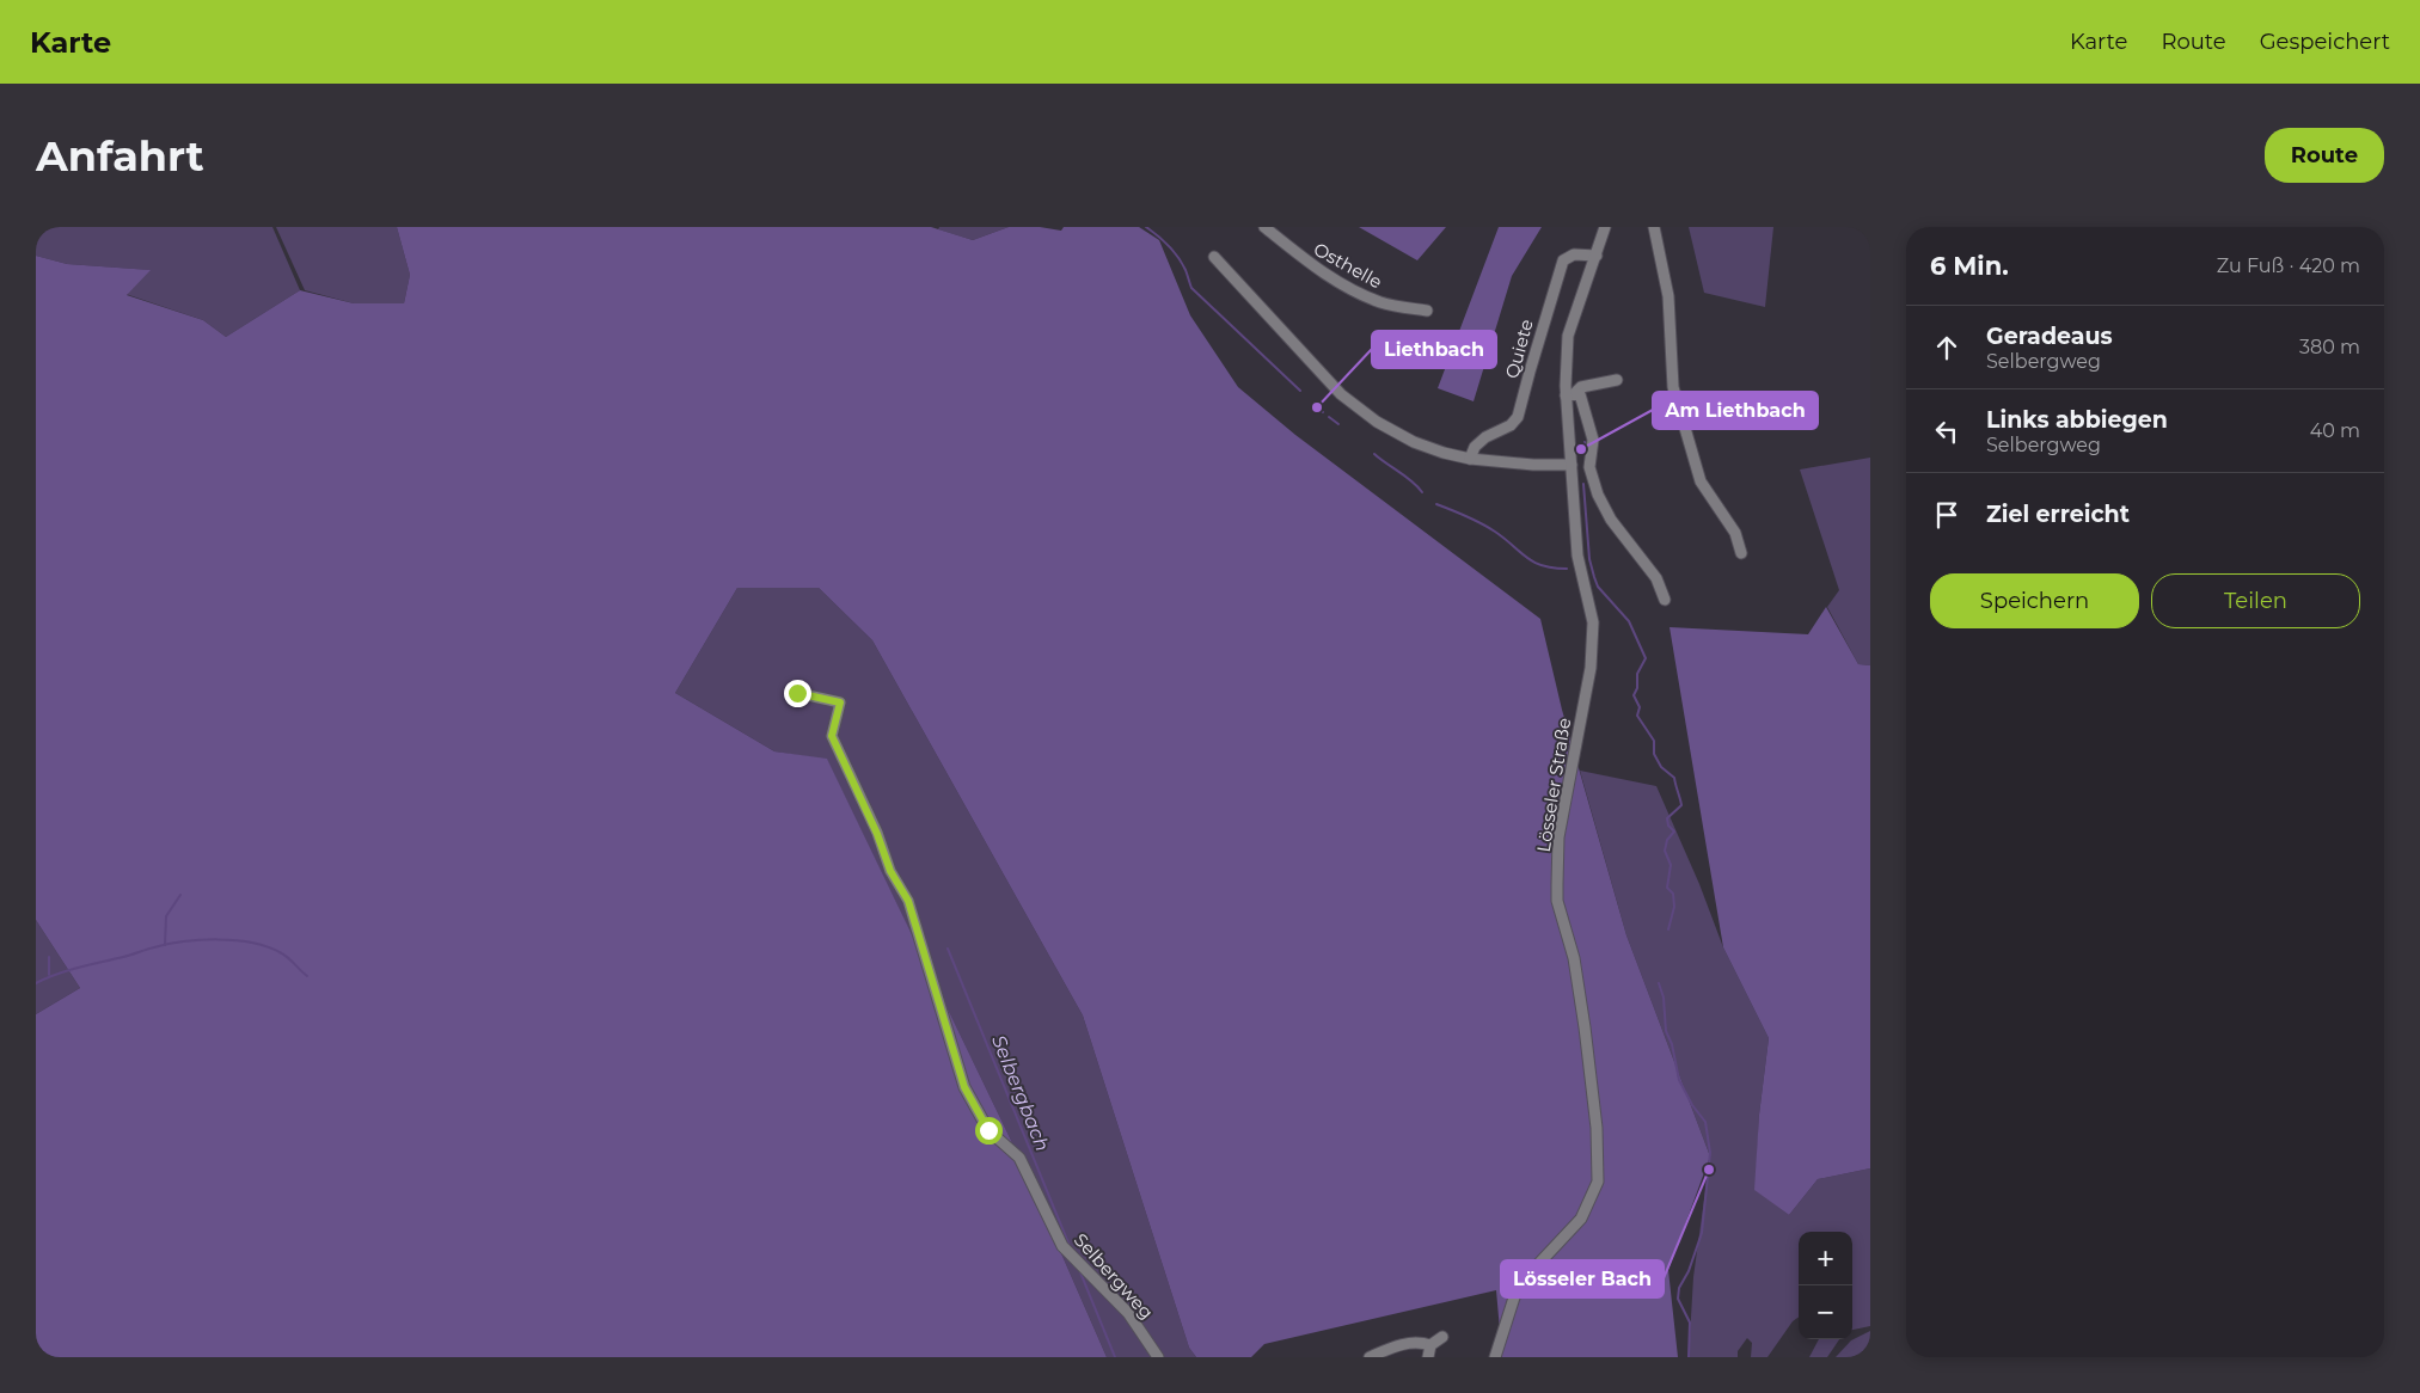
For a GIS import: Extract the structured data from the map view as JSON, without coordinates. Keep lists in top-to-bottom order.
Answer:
{
  "streets": {
    "street": [
      "Osthelle",
      "Quiete",
      "Lösseler Straße",
      "Selbergweg"
    ]
  },
  "crossings": [
    ["Quiete", "Lösseler Straße"]
  ],
  "water": ["Selbergbach"],
  "places": ["Liethbach", "Am Liethbach", "Lösseler Bach"],
  "page": {
    "header": "Karte",
    "nav": ["Karte", "Route", "Gespeichert"],
    "buttons": [
      "Route",
      ["Speichern", "Teilen"]
    ],
    "title": "Anfahrt",
    "heading": ["6 Min.", "Zu Fuß · 420 m"],
    "list": [
      ["Geradeaus", "Selbergweg", "380 m"],
      ["Links abbiegen", "Selbergweg", "40 m"],
      "Ziel erreicht"
    ],
    "map_buttons": ["+", "−"]
  }
}
